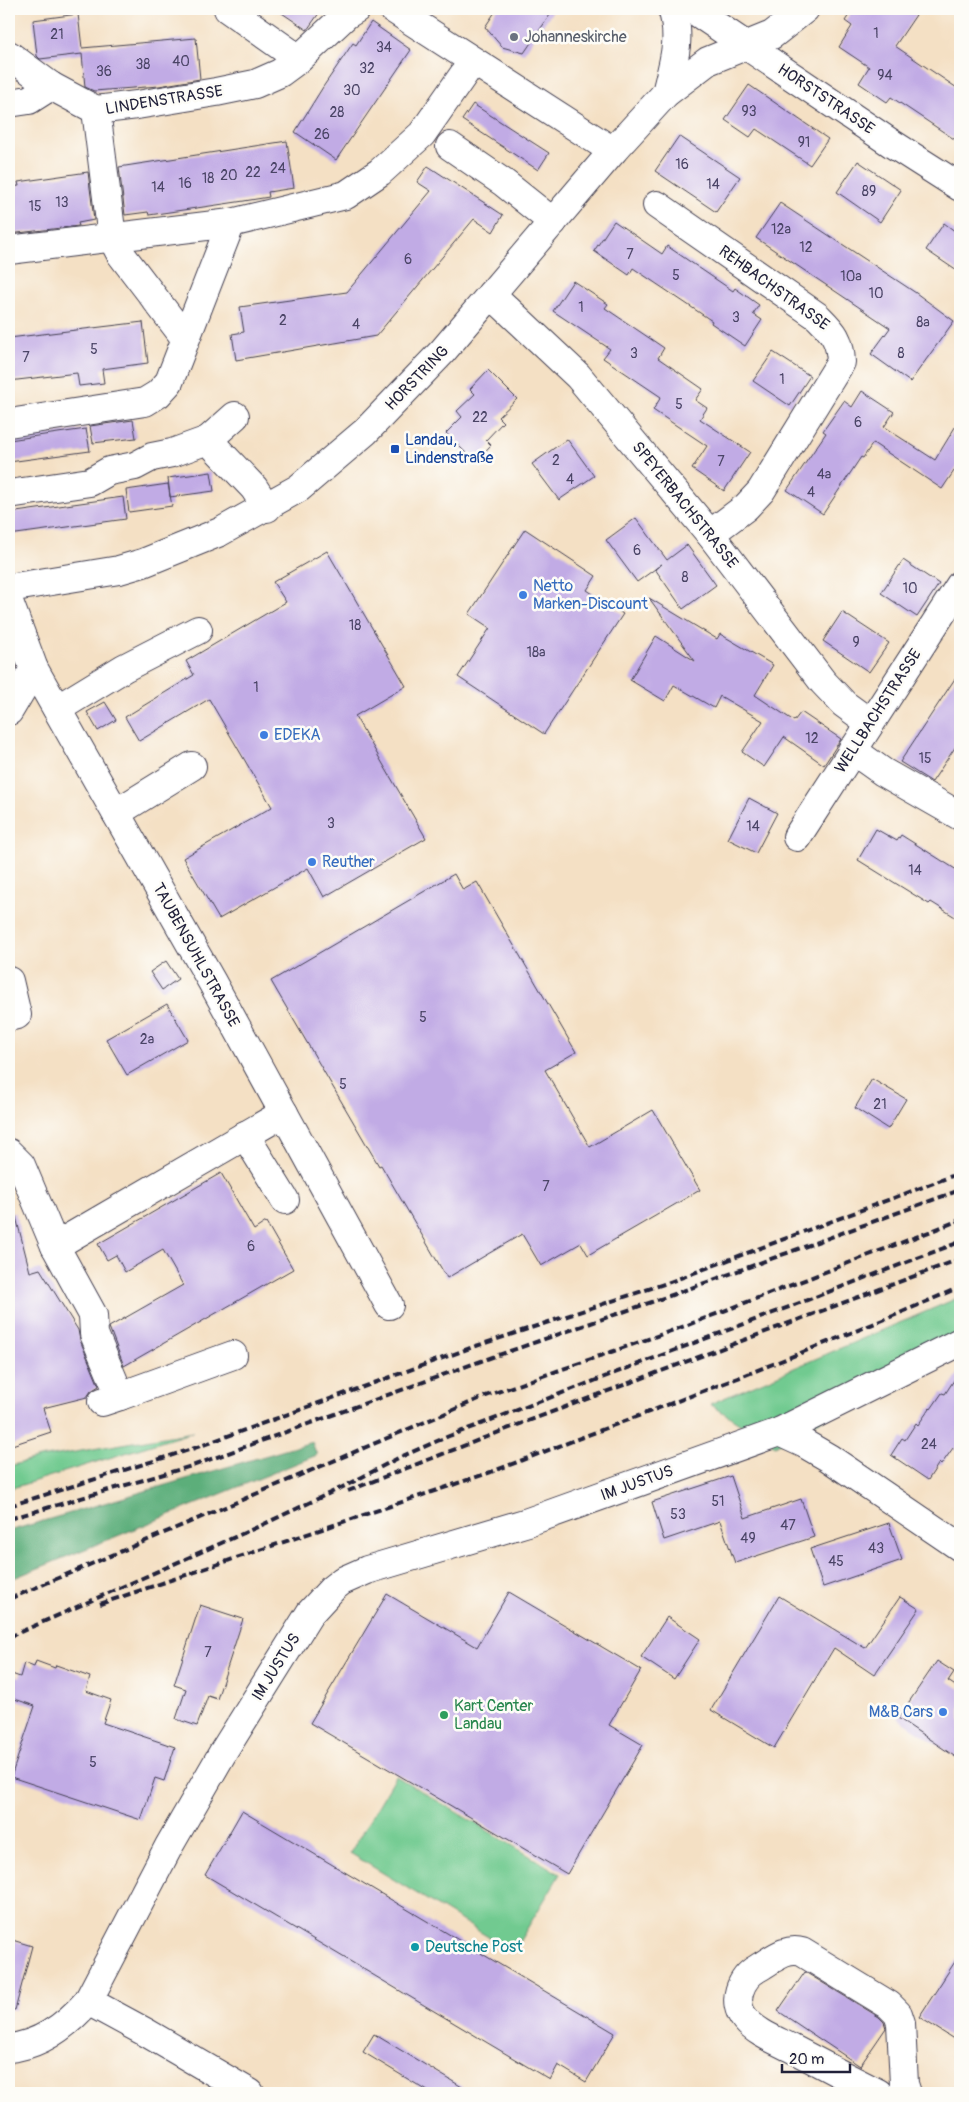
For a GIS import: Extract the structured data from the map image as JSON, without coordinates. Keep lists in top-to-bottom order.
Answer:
{
  "streets": {
    "street": [
      "HORSTSTRASSE",
      "LINDENSTRASSE",
      "REHBACHSTRASSE",
      "HORSTRING",
      "SPEYERBACHSTRASSE",
      "WELLBACHSTRASSE",
      "TAUBENSUHLSTRASSE",
      "IM JUSTUS"
    ]
  },
  "crossings": [
    ["HORSTSTRASSE", "HORSTRING"],
    ["REHBACHSTRASSE", "SPEYERBACHSTRASSE"],
    ["HORSTRING", "SPEYERBACHSTRASSE"],
    ["SPEYERBACHSTRASSE", "WELLBACHSTRASSE"]
  ],
  "places": {
    "other": [
      "Johanneskirche",
      "Netto Marken-Discount",
      "EDEKA",
      "Reuther",
      "M&B Cars",
      "Kart Center Landau",
      "Deutsche Post"
    ],
    "transit": ["Landau, Lindenstraße"]
  },
  "house_numbers": [
    "1",
    "21",
    "34",
    "40",
    "38",
    "32",
    "36",
    "94",
    "30",
    "93",
    "28",
    "26",
    "91",
    "16",
    "24",
    "22",
    "20",
    "18",
    "16",
    "14",
    "14",
    "89",
    "13",
    "15",
    "12a",
    "12",
    "7",
    "6",
    "5",
    "10a",
    "10",
    "1",
    "3",
    "2",
    "8a",
    "4",
    "5",
    "3",
    "8",
    "7",
    "1",
    "5",
    "22",
    "6",
    "2",
    "7",
    "4a",
    "4",
    "4",
    "6",
    "8",
    "10",
    "18",
    "9",
    "18a",
    "1",
    "12",
    "15",
    "3",
    "14",
    "14",
    "5",
    "2a",
    "5",
    "21",
    "7",
    "6",
    "24",
    "51",
    "53",
    "47",
    "49",
    "43",
    "45",
    "7",
    "5"
  ],
  "scale_bar": "20 m"
}
